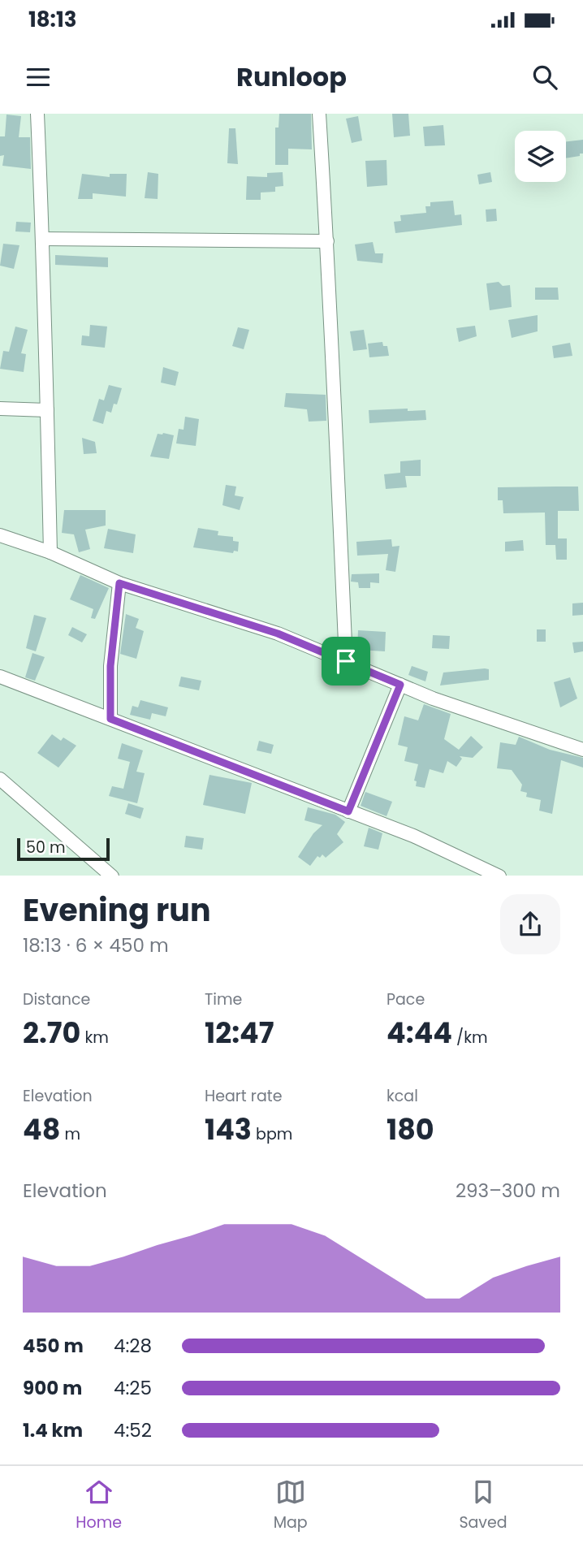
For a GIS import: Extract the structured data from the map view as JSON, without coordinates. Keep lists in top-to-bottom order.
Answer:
{
  "scale_bar": "50 m",
  "page": {
    "status": "18:13",
    "header": "Runloop",
    "scale": "50 m",
    "heading": ["Evening run", "18:13 · 6 × 450 m"],
    "stats": [
      ["Distance", "2.70 km"],
      ["Time", "12:47"],
      ["Pace", "4:44 /km"],
      ["Elevation", "48 m"],
      ["Heart rate", "143 bpm"],
      ["kcal", "180"]
    ],
    "chart": ["Elevation", "293–300 m"],
    "list": [
      {
        "name": "450 m",
        "note": "4:28"
      },
      {
        "name": "900 m",
        "note": "4:25"
      },
      {
        "name": "1.4 km",
        "note": "4:52"
      }
    ],
    "tabs": ["Home", "Map", "Saved"]
  }
}
